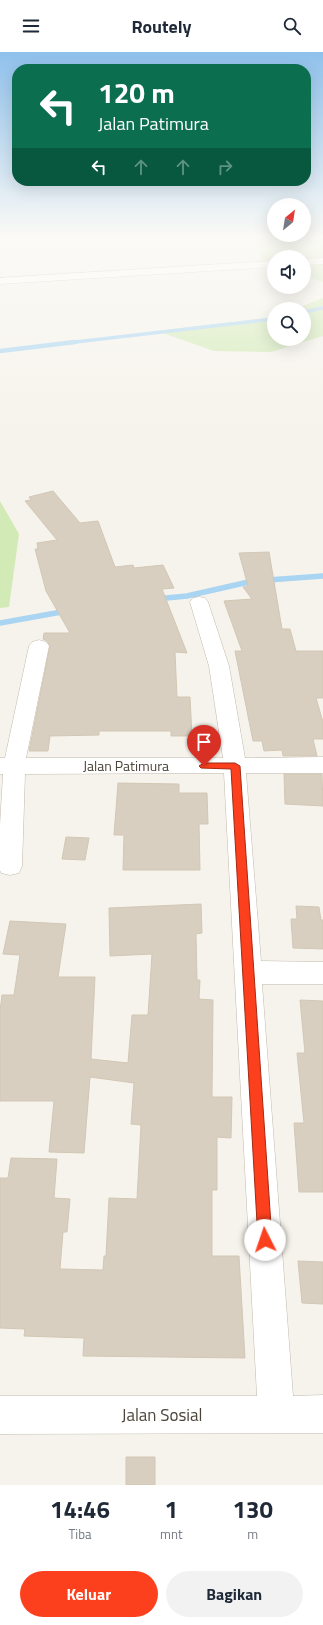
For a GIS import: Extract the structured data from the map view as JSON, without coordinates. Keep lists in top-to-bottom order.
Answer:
{
  "streets": {
    "street": ["Jalan Patimura", "Jalan Sosial"]
  },
  "north": "top right",
  "page": {
    "header": "Routely",
    "turn": ["120 m", "Jalan Patimura"],
    "eta": [
      "14:46",
      "Tiba",
      "1",
      "mnt",
      "130",
      "m"
    ],
    "buttons": ["Keluar", "Bagikan"]
  }
}
